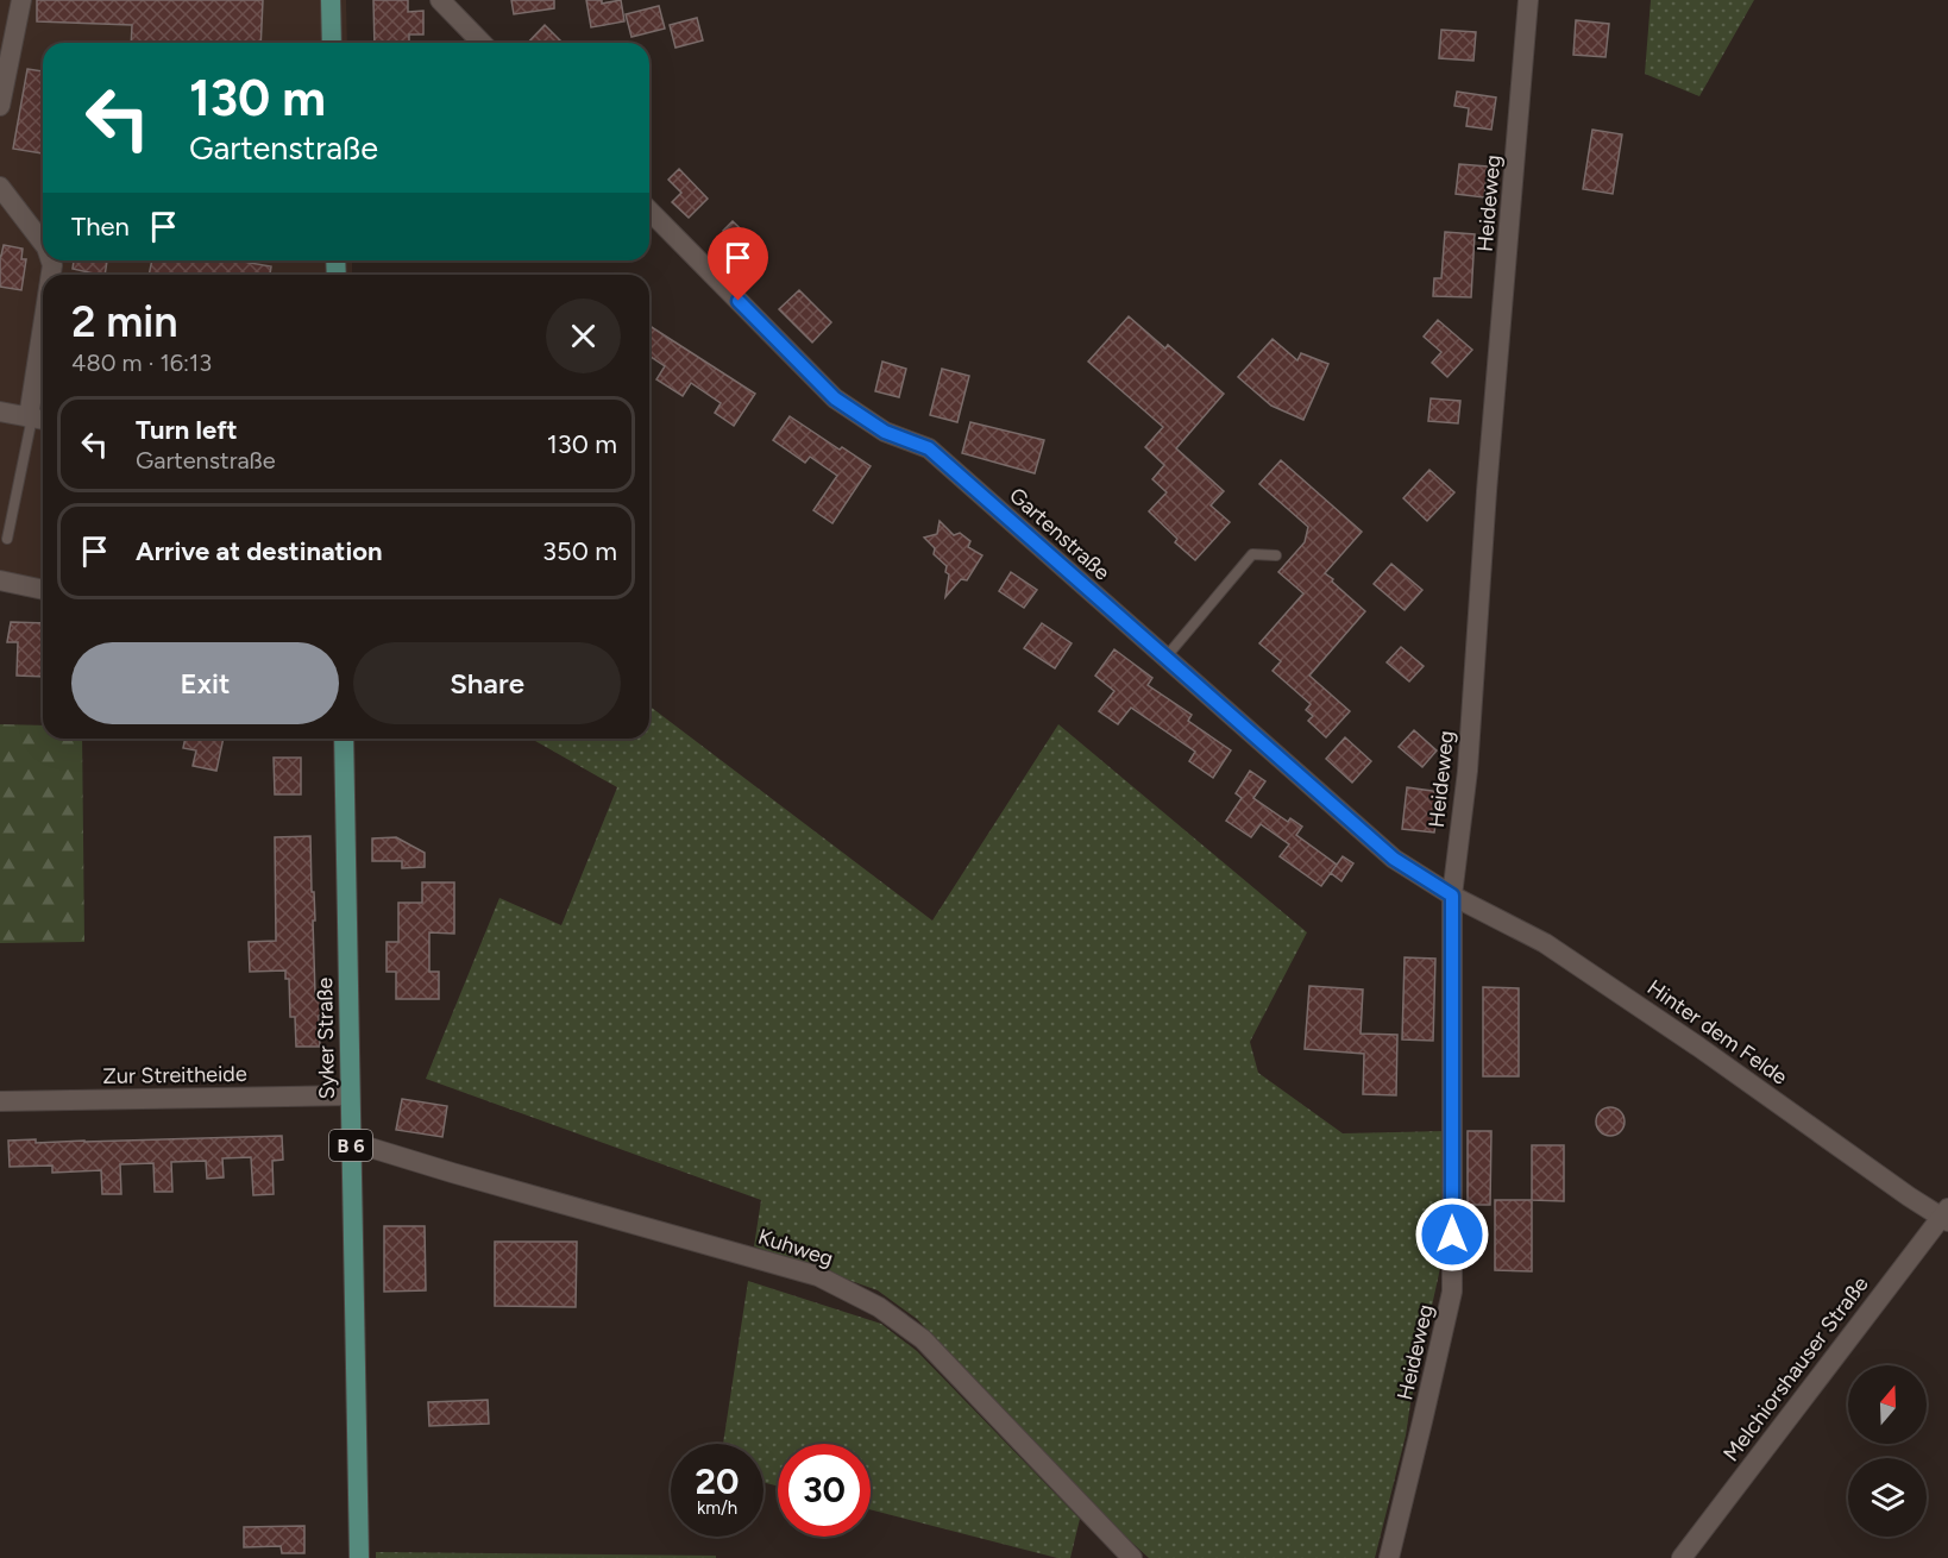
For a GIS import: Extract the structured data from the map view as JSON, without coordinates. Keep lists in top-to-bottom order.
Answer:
{
  "streets": {
    "main road": ["Syker Straße", "B 6"],
    "street": [
      "Heideweg",
      "Gartenstraße",
      "Hinter dem Felde",
      "Zur Streitheide",
      "Kuhweg",
      "Melchiorshauser Straße"
    ]
  },
  "crossings": [
    ["Heideweg", "Gartenstraße"],
    ["Heideweg", "Hinter dem Felde"],
    ["Gartenstraße", "Hinter dem Felde"],
    ["Hinter dem Felde", "Melchiorshauser Straße"],
    ["Syker Straße", "Zur Streitheide"],
    ["Syker Straße", "Kuhweg"]
  ],
  "north": "top",
  "page": {
    "turn": ["130 m", "Gartenstraße"],
    "then": "Then",
    "heading": ["2 min", "480 m · 16:13"],
    "list": [
      {
        "name": "Turn left",
        "note": "Gartenstraße",
        "value": "130 m"
      },
      {
        "name": "Arrive at destination",
        "value": "350 m"
      }
    ],
    "buttons": ["Exit", "Share"],
    "speed": "20 km/h",
    "limit": "30"
  }
}
